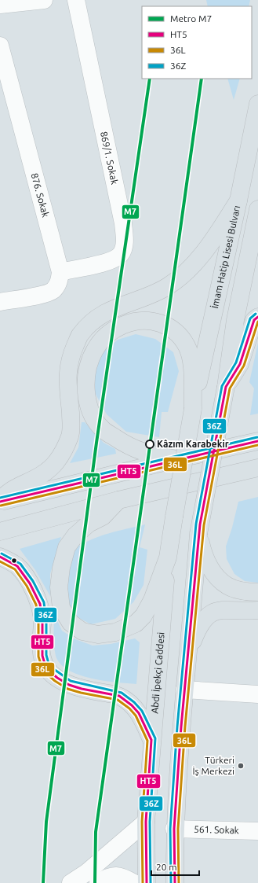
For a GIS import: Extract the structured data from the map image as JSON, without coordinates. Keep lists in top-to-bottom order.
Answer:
{
  "streets": {
    "main road": ["İmam Hatip Lisesi Bulvarı", "Abdi İpekçi Caddesi"],
    "street": ["869/1. Sokak", "876. Sokak", "561. Sokak"]
  },
  "crossings": [
    ["869/1. Sokak", "876. Sokak"]
  ],
  "places": ["Kâzım Karabekir", "Türkeri İş Merkezi"],
  "lines": [
    "metro line M7",
    "transit line 36Z",
    "transit line HT5",
    "transit line 36L"
  ],
  "legend": [
    "Metro M7",
    "HT5",
    "36L",
    "36Z"
  ],
  "scale_bar": "20 m"
}
